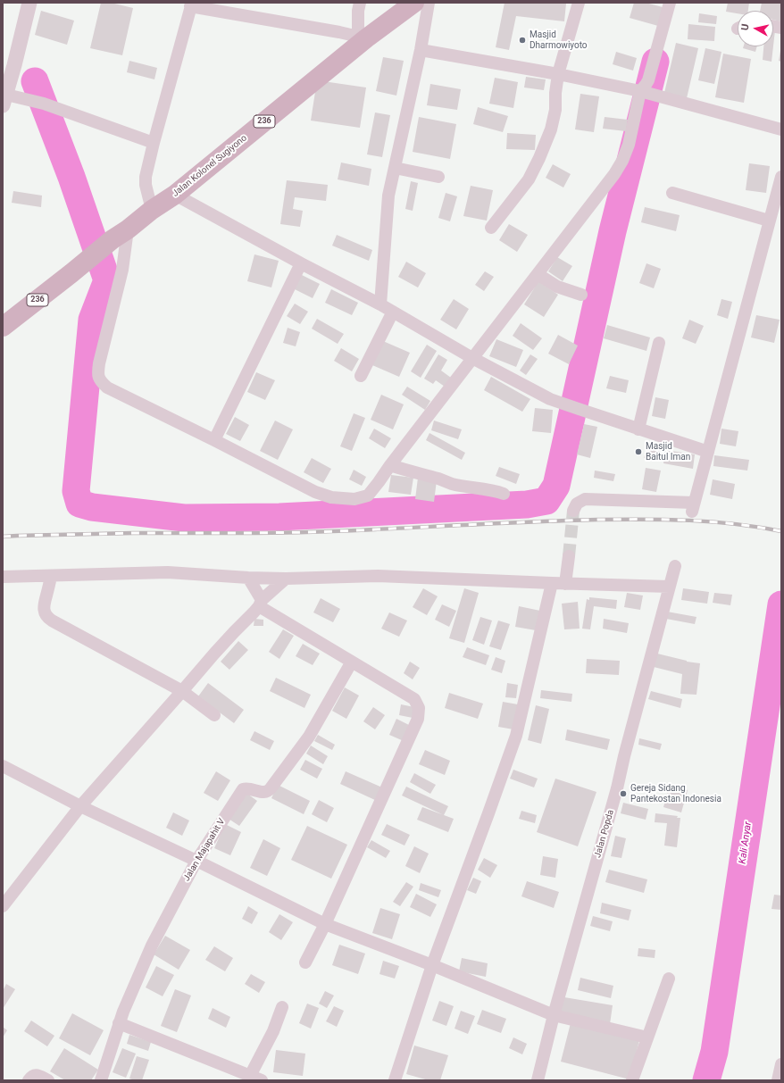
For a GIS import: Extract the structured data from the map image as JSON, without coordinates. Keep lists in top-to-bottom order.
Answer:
{
  "streets": {
    "main road": ["236", "Jalan Kolonel Sugiyono"],
    "street": ["Jalan Popda", "Jalan Majapahit V"]
  },
  "water": ["Kali Anyar"],
  "places": ["Masjid Dharmowiyoto", "Masjid Baitul Iman", "Gereja Sidang Pantekostan Indonesia"],
  "north": "left"
}
